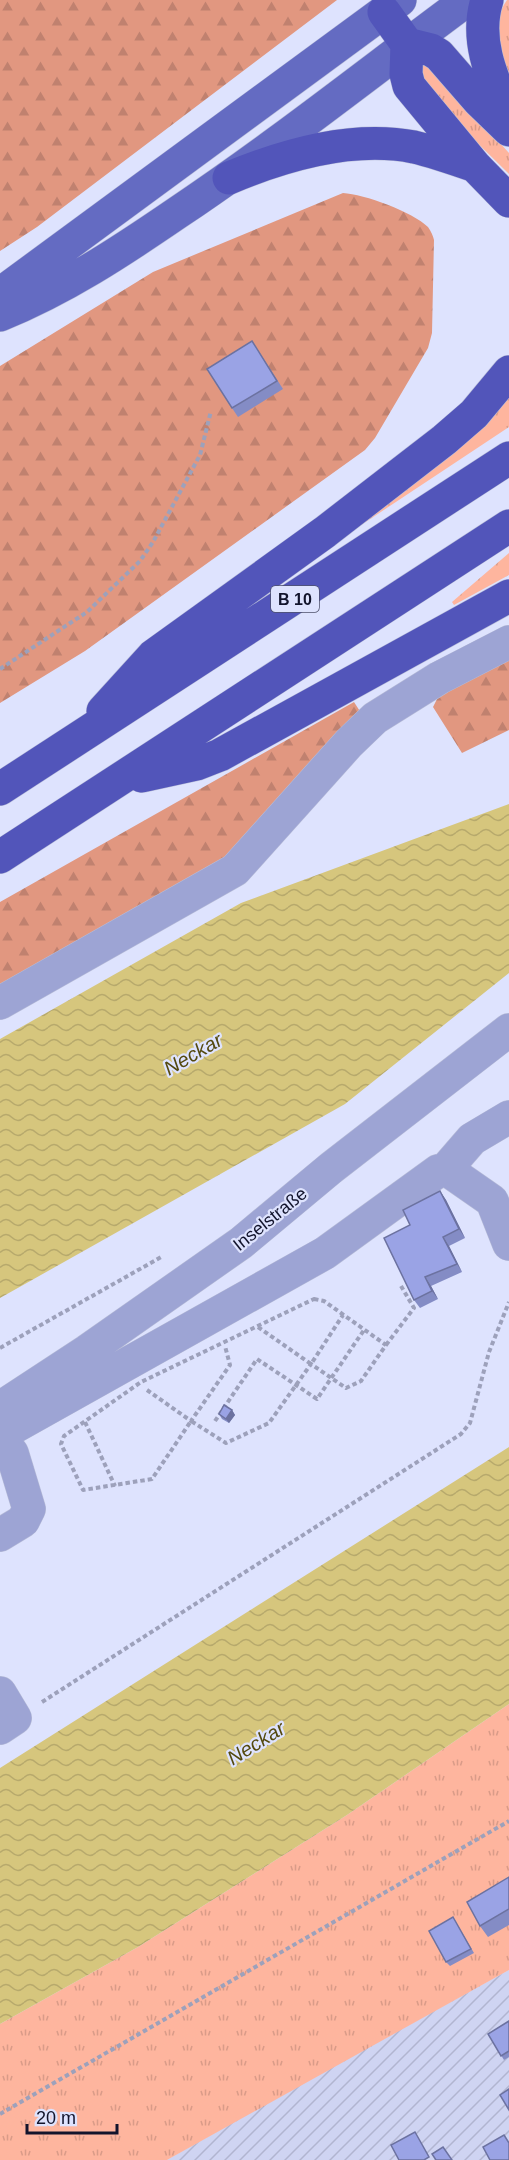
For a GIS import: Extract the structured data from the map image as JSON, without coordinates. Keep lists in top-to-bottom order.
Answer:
{
  "streets": {
    "highway": ["B 10"],
    "lane": ["Inselstraße"]
  },
  "water": ["Neckar"],
  "scale_bar": "20 m"
}
